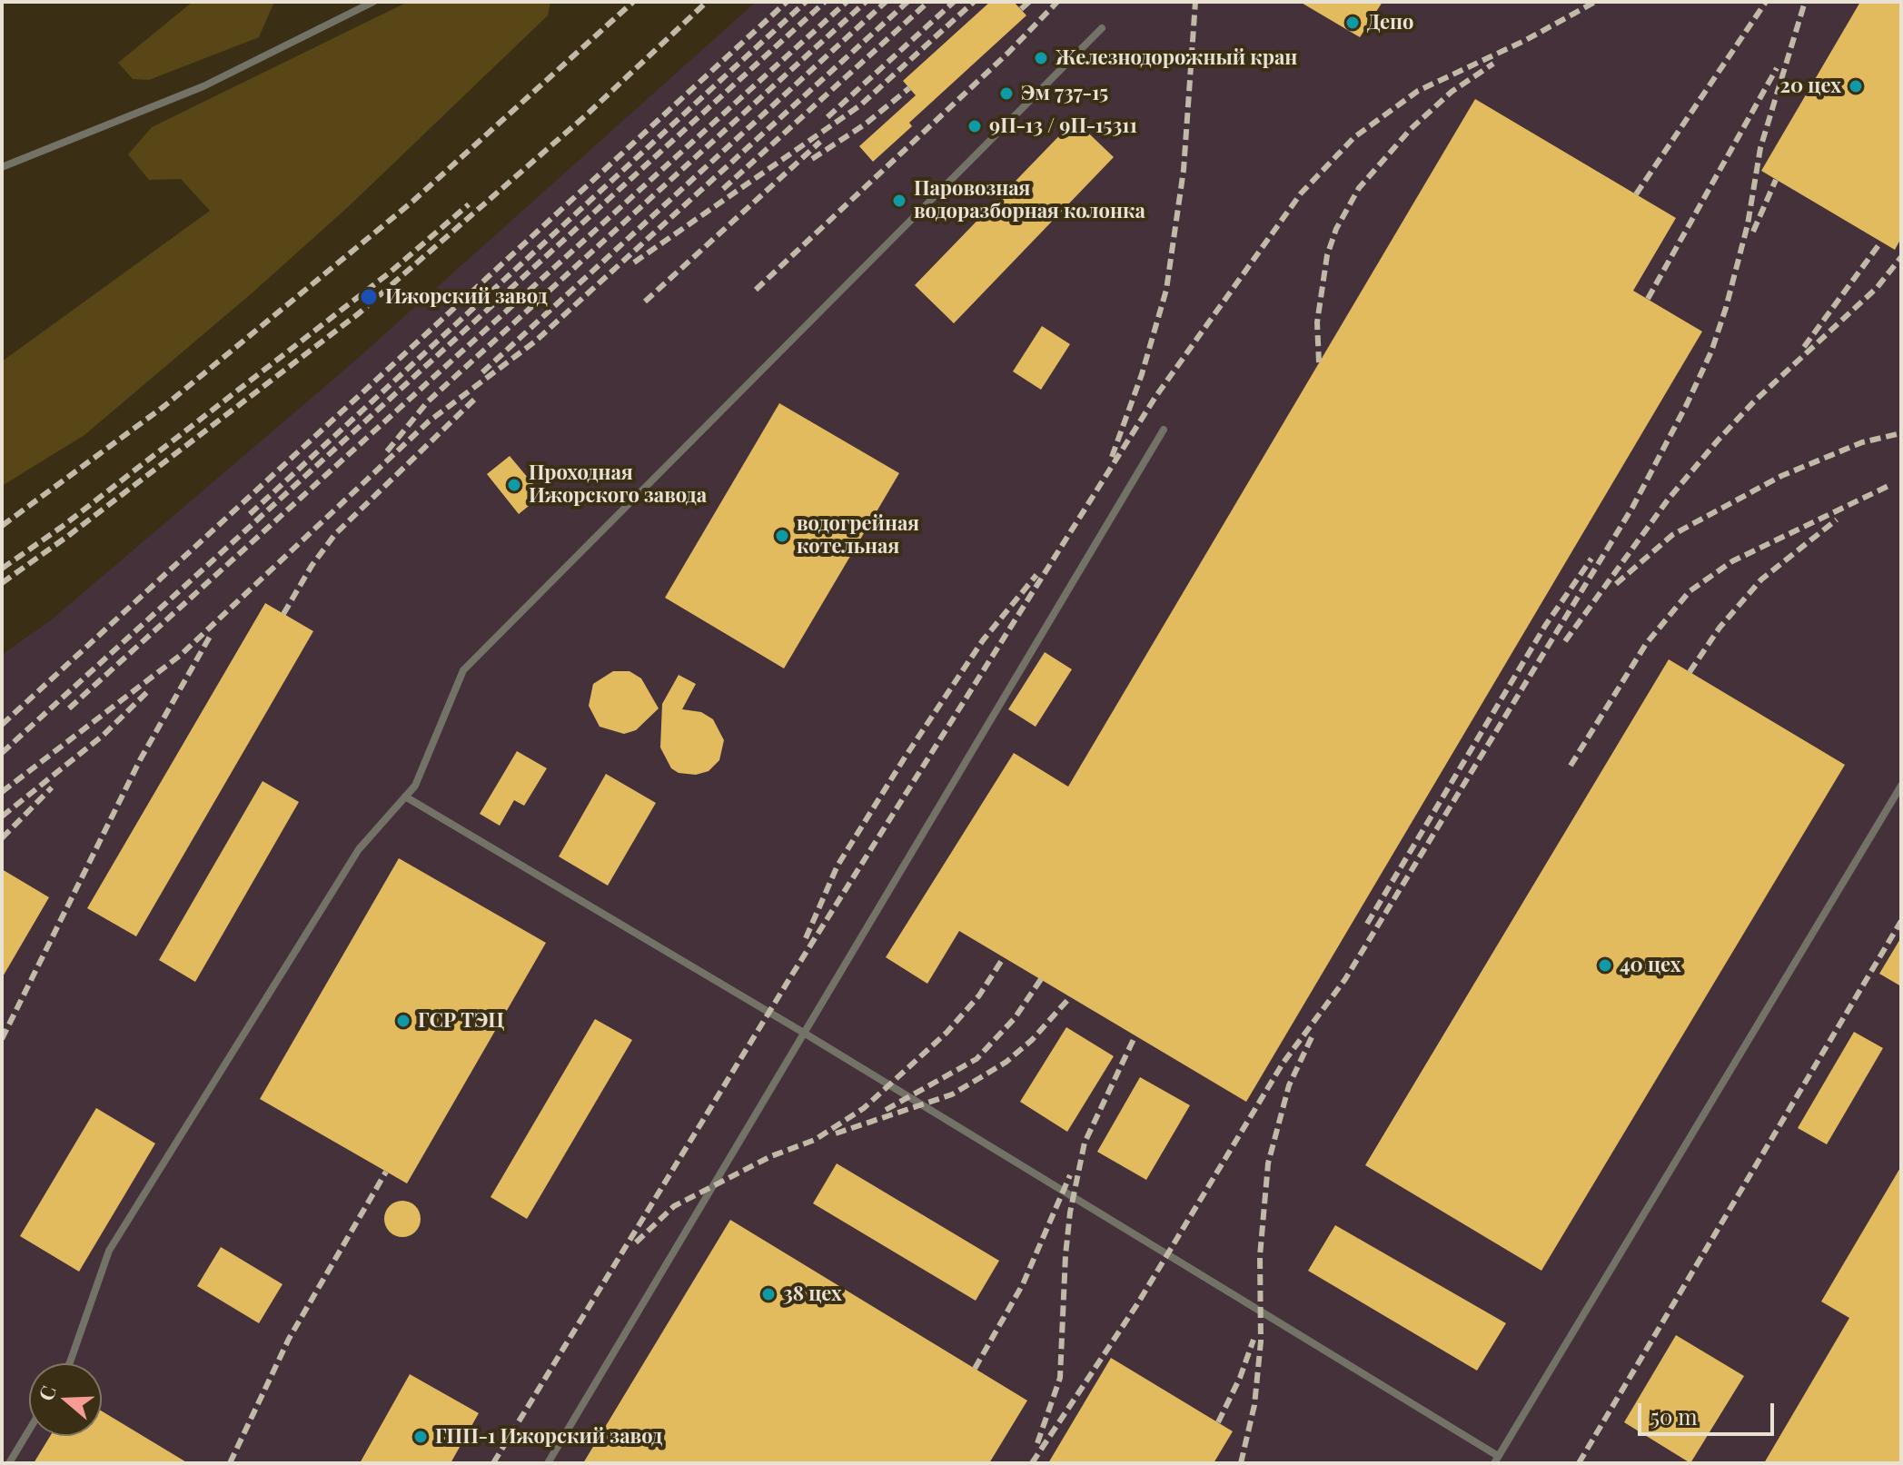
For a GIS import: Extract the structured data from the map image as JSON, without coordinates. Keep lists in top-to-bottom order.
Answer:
{
  "places": [
    "Депо",
    "Железнодорожный кран",
    "20 цех",
    "Эм 737-15",
    "9П-13 / 9П-15311",
    "Паровозная водоразборная колонка",
    "Ижорский завод",
    "Проходная Ижорского завода",
    "водогрейная котельная",
    "40 цех",
    "ГСР ТЭЦ",
    "38 цех",
    "ГПП-1 Ижорский завод"
  ],
  "scale_bar": "50 m",
  "north": "left"
}
